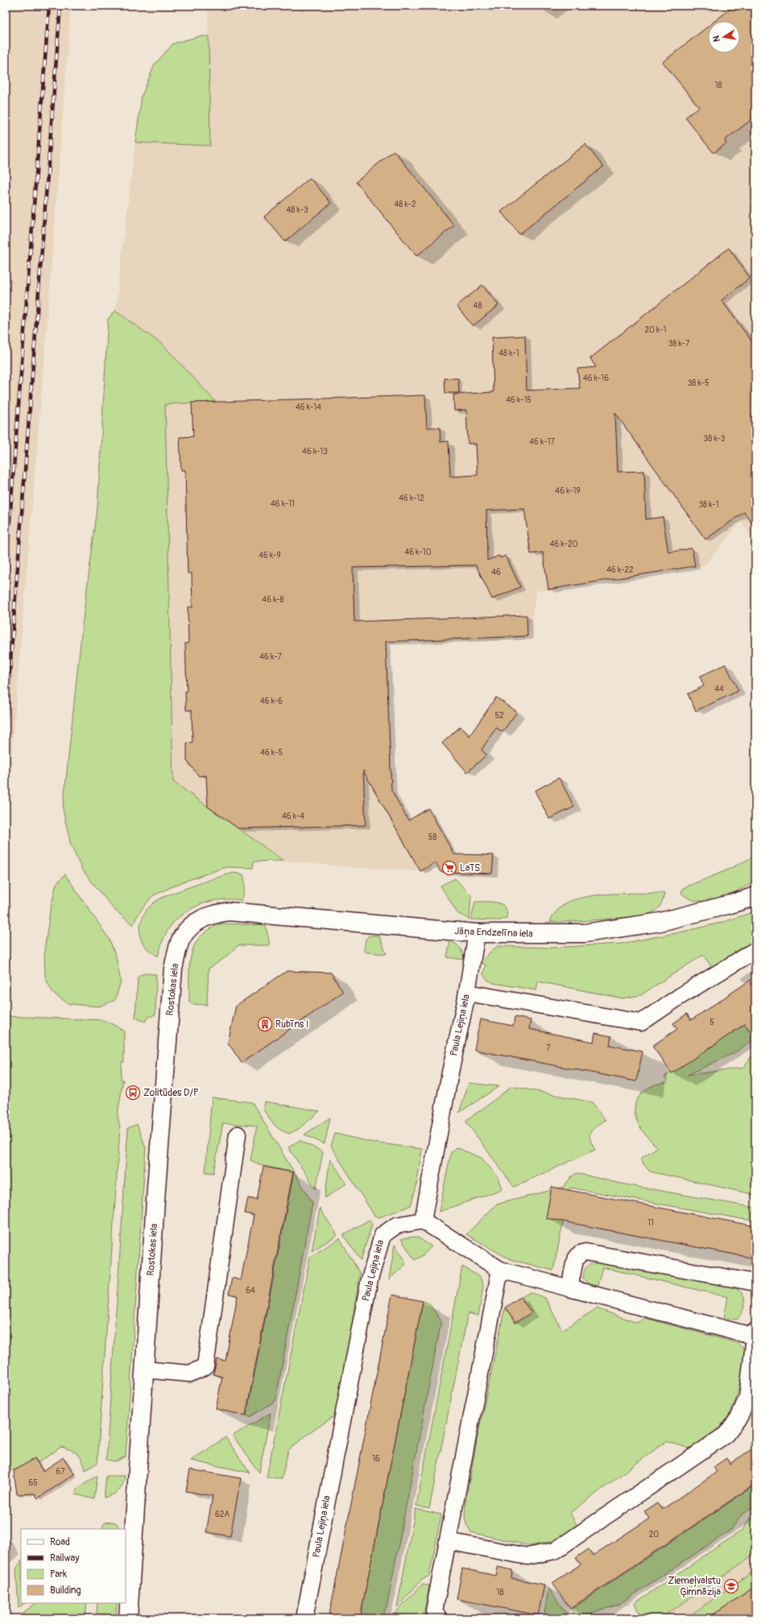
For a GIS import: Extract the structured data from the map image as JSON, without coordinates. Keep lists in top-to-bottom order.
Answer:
{
  "streets": {
    "street": ["Jāņa Endzelīna iela", "Rostokas iela", "Paula Lejiņa iela"]
  },
  "crossings": [
    ["Jāņa Endzelīna iela", "Rostokas iela"],
    ["Jāņa Endzelīna iela", "Paula Lejiņa iela"]
  ],
  "places": {
    "supermarket": ["LaTS"],
    "building": ["Rubīns I"],
    "bus stop": ["Zolitūdes D/P"],
    "school or university": ["Ziemeļvalstu Ģimnāzija"]
  },
  "house_numbers": [
    "18",
    "48 k-2",
    "48 k-3",
    "48",
    "20 k-1",
    "38 k-7",
    "48 k-1",
    "46 k-16",
    "38 k-5",
    "46 k-15",
    "46 k-14",
    "38 k-3",
    "46 k-17",
    "46 k-13",
    "46 k-19",
    "46 k-12",
    "46 k-11",
    "38 k-1",
    "46 k-20",
    "46 k-10",
    "46 k-9",
    "46 k-22",
    "46",
    "46 k-8",
    "46 k-7",
    "44",
    "46 k-6",
    "52",
    "46 k-5",
    "46 k-4",
    "58",
    "5",
    "7",
    "11",
    "64",
    "16",
    "67",
    "65",
    "62A",
    "20",
    "18"
  ],
  "legend": [
    "Road",
    "Railway",
    "Park",
    "Building"
  ],
  "north": "left"
}
